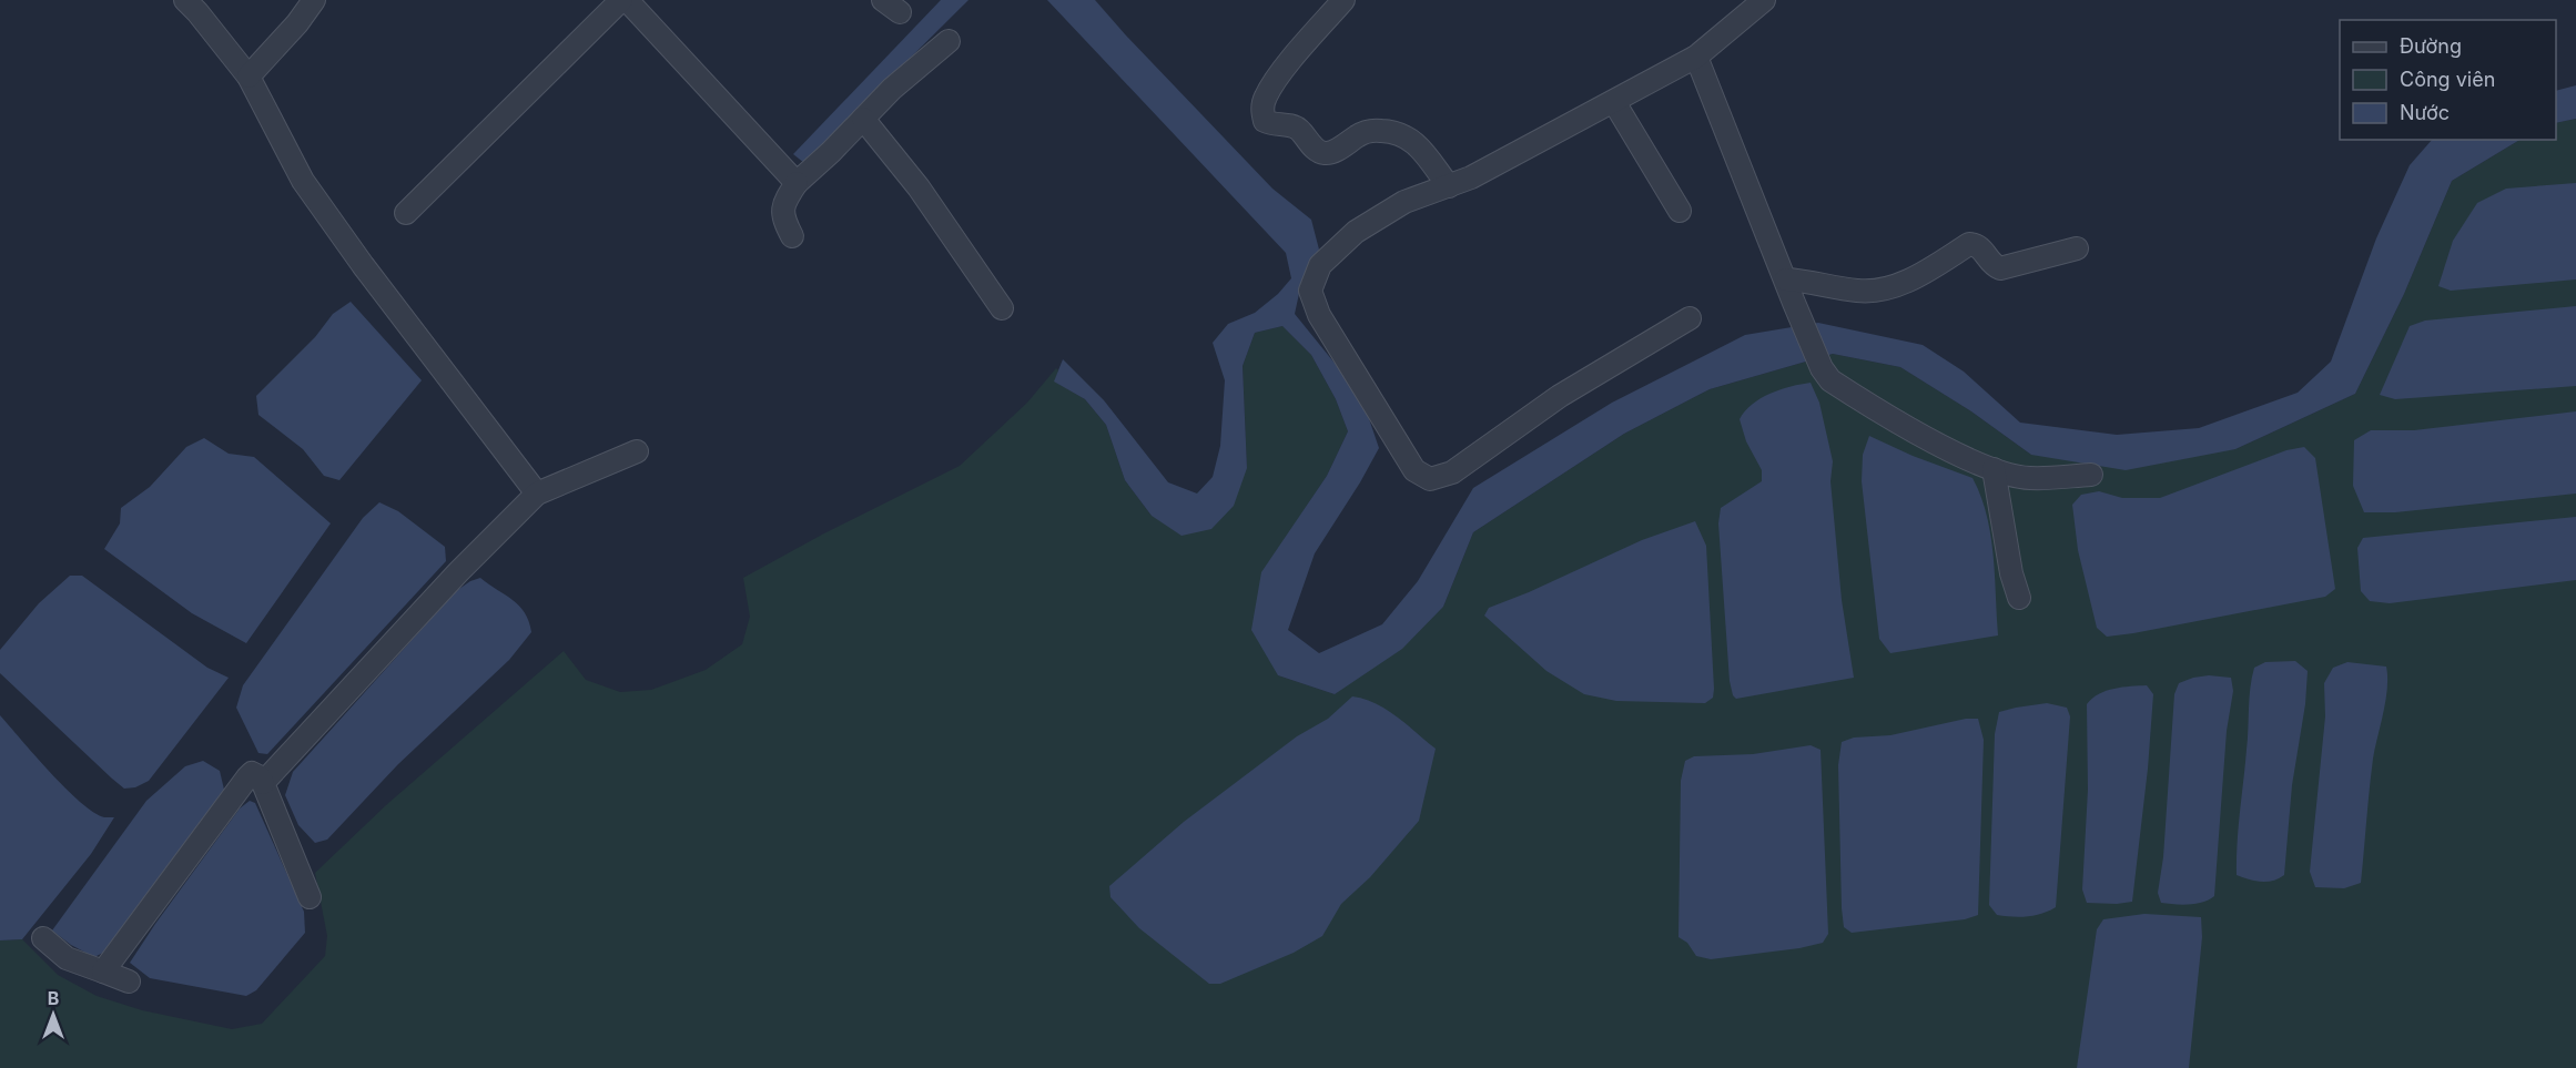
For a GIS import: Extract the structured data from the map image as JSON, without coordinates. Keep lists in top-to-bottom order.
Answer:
{
  "legend": ["Đường", "Công viên", "Nước"],
  "north": "top"
}
